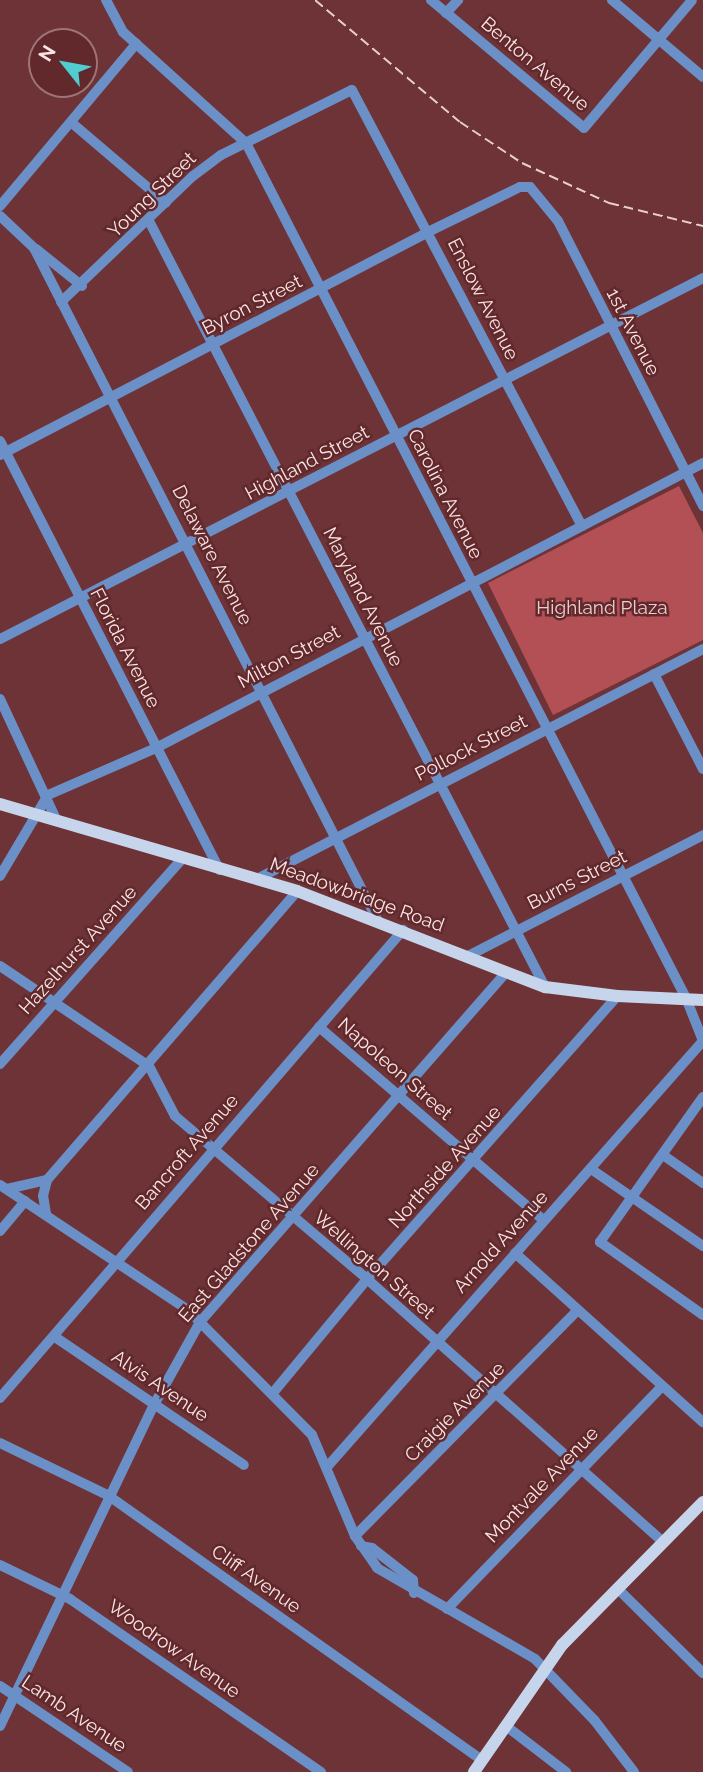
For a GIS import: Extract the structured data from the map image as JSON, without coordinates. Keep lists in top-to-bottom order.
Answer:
{
  "streets": {
    "main road": ["Meadowbridge Road"],
    "street": [
      "Benton Avenue",
      "Young Street",
      "Enslow Avenue",
      "Byron Street",
      "1st Avenue",
      "Highland Street",
      "Carolina Avenue",
      "Delaware Avenue",
      "Maryland Avenue",
      "Florida Avenue",
      "Milton Street",
      "Pollock Street",
      "Burns Street",
      "Hazelhurst Avenue",
      "Napoleon Street",
      "Bancroft Avenue",
      "Northside Avenue",
      "Arnold Avenue",
      "East Gladstone Avenue",
      "Wellington Street",
      "Alvis Avenue",
      "Craigie Avenue",
      "Montvale Avenue",
      "Cliff Avenue",
      "Woodrow Avenue",
      "Lamb Avenue"
    ]
  },
  "crossings": [
    ["Young Street", "Enslow Avenue"],
    ["Young Street", "Carolina Avenue"],
    ["Young Street", "Delaware Avenue"],
    ["Young Street", "Maryland Avenue"],
    ["Enslow Avenue", "Byron Street"],
    ["Enslow Avenue", "Highland Street"],
    ["Enslow Avenue", "Milton Street"],
    ["Byron Street", "1st Avenue"],
    ["Byron Street", "Carolina Avenue"],
    ["Byron Street", "Delaware Avenue"],
    ["Byron Street", "Maryland Avenue"],
    ["Byron Street", "Florida Avenue"],
    ["1st Avenue", "Highland Street"],
    ["1st Avenue", "Milton Street"],
    ["Highland Street", "Carolina Avenue"],
    ["Highland Street", "Delaware Avenue"],
    ["Highland Street", "Maryland Avenue"],
    ["Highland Street", "Florida Avenue"],
    ["Carolina Avenue", "Milton Street"],
    ["Carolina Avenue", "Pollock Street"],
    ["Carolina Avenue", "Burns Street"],
    ["Carolina Avenue", "Meadowbridge Road"],
    ["Carolina Avenue", "Arnold Avenue"],
    ["Delaware Avenue", "Milton Street"],
    ["Delaware Avenue", "Pollock Street"],
    ["Delaware Avenue", "Meadowbridge Road"],
    ["Maryland Avenue", "Milton Street"],
    ["Maryland Avenue", "Pollock Street"],
    ["Maryland Avenue", "Burns Street"],
    ["Maryland Avenue", "Meadowbridge Road"],
    ["Florida Avenue", "Milton Street"],
    ["Florida Avenue", "Meadowbridge Road"],
    ["Pollock Street", "Meadowbridge Road"],
    ["Burns Street", "Meadowbridge Road"],
    ["Meadowbridge Road", "Hazelhurst Avenue"],
    ["Meadowbridge Road", "Bancroft Avenue"],
    ["Meadowbridge Road", "Northside Avenue"],
    ["Meadowbridge Road", "East Gladstone Avenue"],
    ["Napoleon Street", "Bancroft Avenue"],
    ["Napoleon Street", "Northside Avenue"],
    ["Napoleon Street", "Arnold Avenue"],
    ["Napoleon Street", "East Gladstone Avenue"],
    ["Bancroft Avenue", "Wellington Street"],
    ["Bancroft Avenue", "Alvis Avenue"],
    ["Northside Avenue", "Wellington Street"],
    ["Arnold Avenue", "Wellington Street"],
    ["East Gladstone Avenue", "Wellington Street"],
    ["East Gladstone Avenue", "Alvis Avenue"],
    ["East Gladstone Avenue", "Cliff Avenue"],
    ["East Gladstone Avenue", "Woodrow Avenue"],
    ["East Gladstone Avenue", "Lamb Avenue"],
    ["Wellington Street", "Craigie Avenue"],
    ["Wellington Street", "Montvale Avenue"]
  ],
  "parks": ["Highland Plaza"],
  "north": "top left"
}
